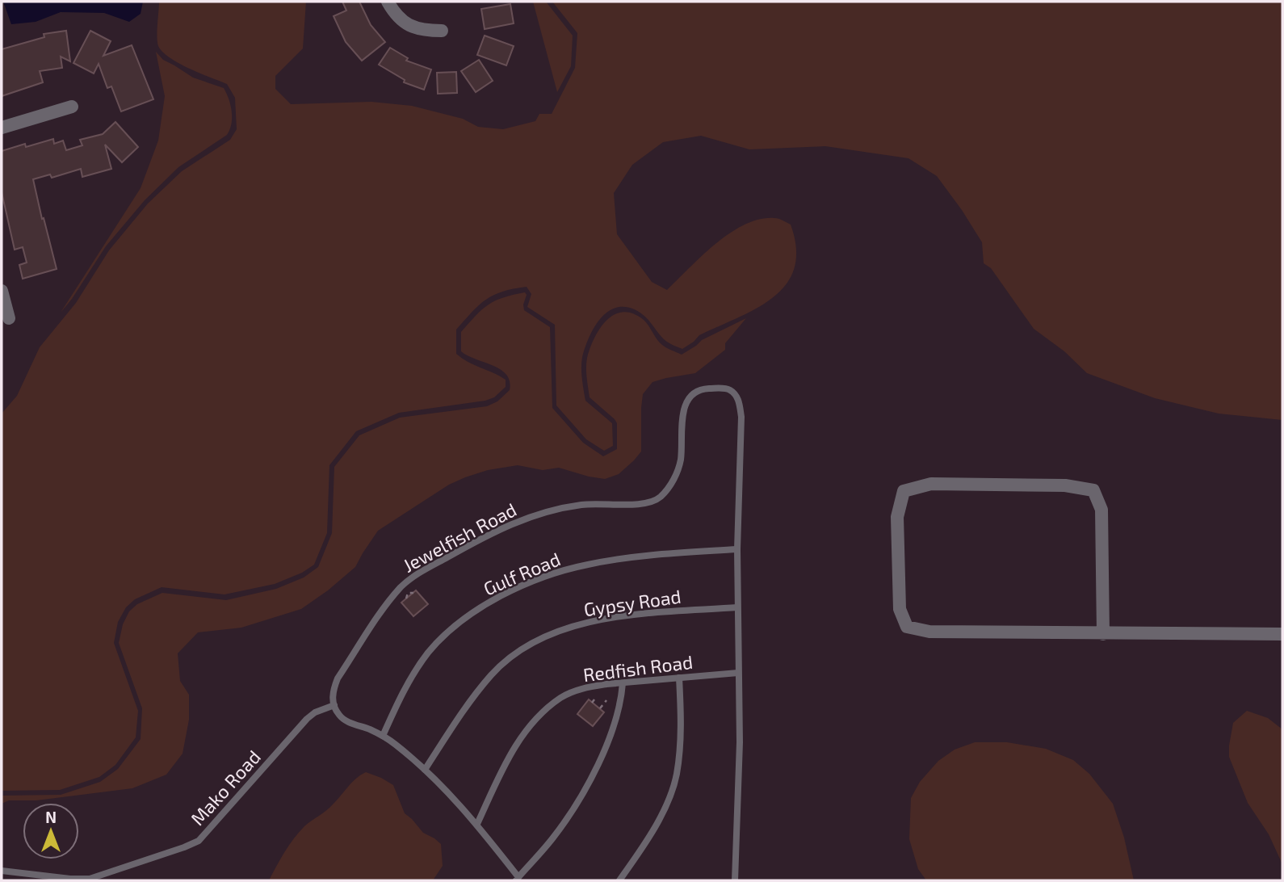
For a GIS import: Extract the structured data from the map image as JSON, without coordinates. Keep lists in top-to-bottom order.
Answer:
{
  "streets": {
    "lane": [
      "Jewelfish Road",
      "Gulf Road",
      "Gypsy Road",
      "Redfish Road",
      "Mako Road"
    ]
  },
  "crossings": [
    ["Jewelfish Road", "Gulf Road"],
    ["Jewelfish Road", "Gypsy Road"],
    ["Jewelfish Road", "Redfish Road"],
    ["Jewelfish Road", "Mako Road"]
  ],
  "north": "top"
}
